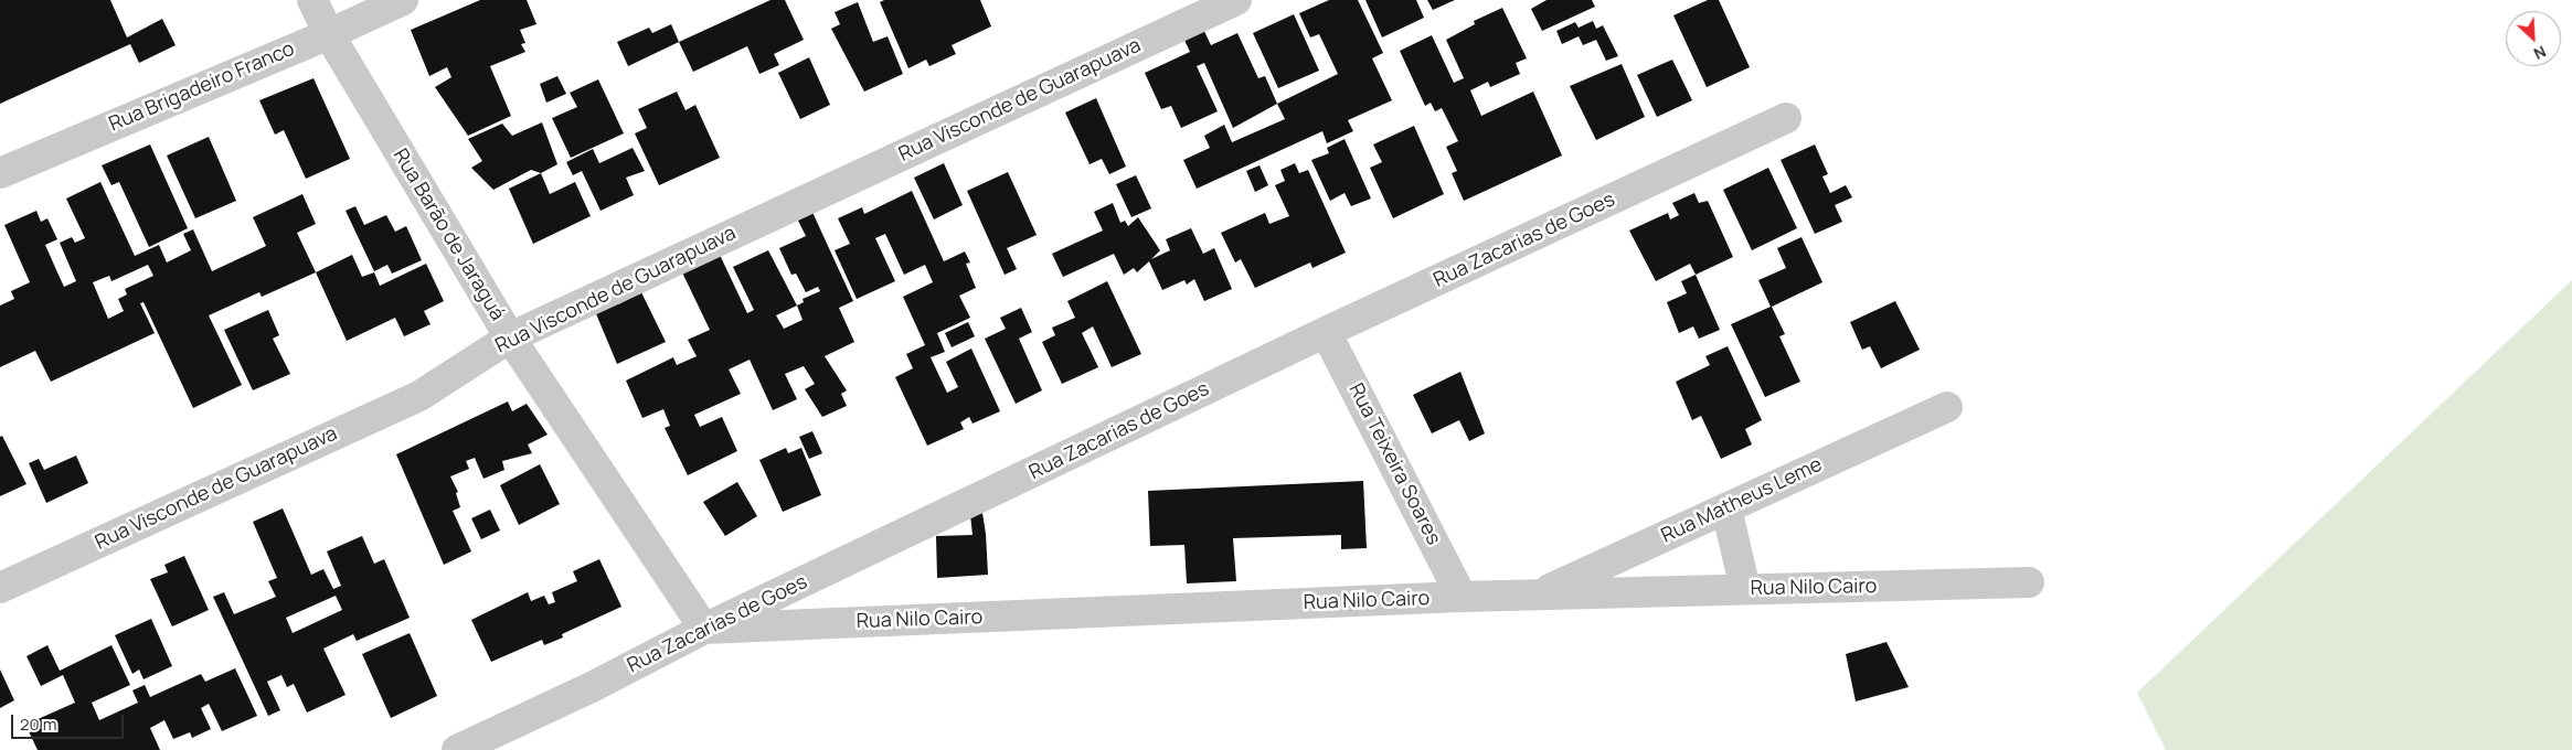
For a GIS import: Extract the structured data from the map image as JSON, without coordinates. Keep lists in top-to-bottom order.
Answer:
{
  "streets": {
    "street": [
      "Rua Brigadeiro Franco",
      "Rua Visconde de Guarapuava",
      "Rua Barão de Jaraguá",
      "Rua Zacarias de Goes",
      "Rua Teixeira Soares",
      "Rua Matheus Leme",
      "Rua Nilo Cairo"
    ]
  },
  "crossings": [
    ["Rua Brigadeiro Franco", "Rua Barão de Jaraguá"],
    ["Rua Visconde de Guarapuava", "Rua Barão de Jaraguá"],
    ["Rua Barão de Jaraguá", "Rua Zacarias de Goes"],
    ["Rua Barão de Jaraguá", "Rua Nilo Cairo"],
    ["Rua Zacarias de Goes", "Rua Teixeira Soares"],
    ["Rua Zacarias de Goes", "Rua Nilo Cairo"],
    ["Rua Teixeira Soares", "Rua Nilo Cairo"],
    ["Rua Matheus Leme", "Rua Nilo Cairo"]
  ],
  "scale_bar": "20 m",
  "north": "bottom right"
}
